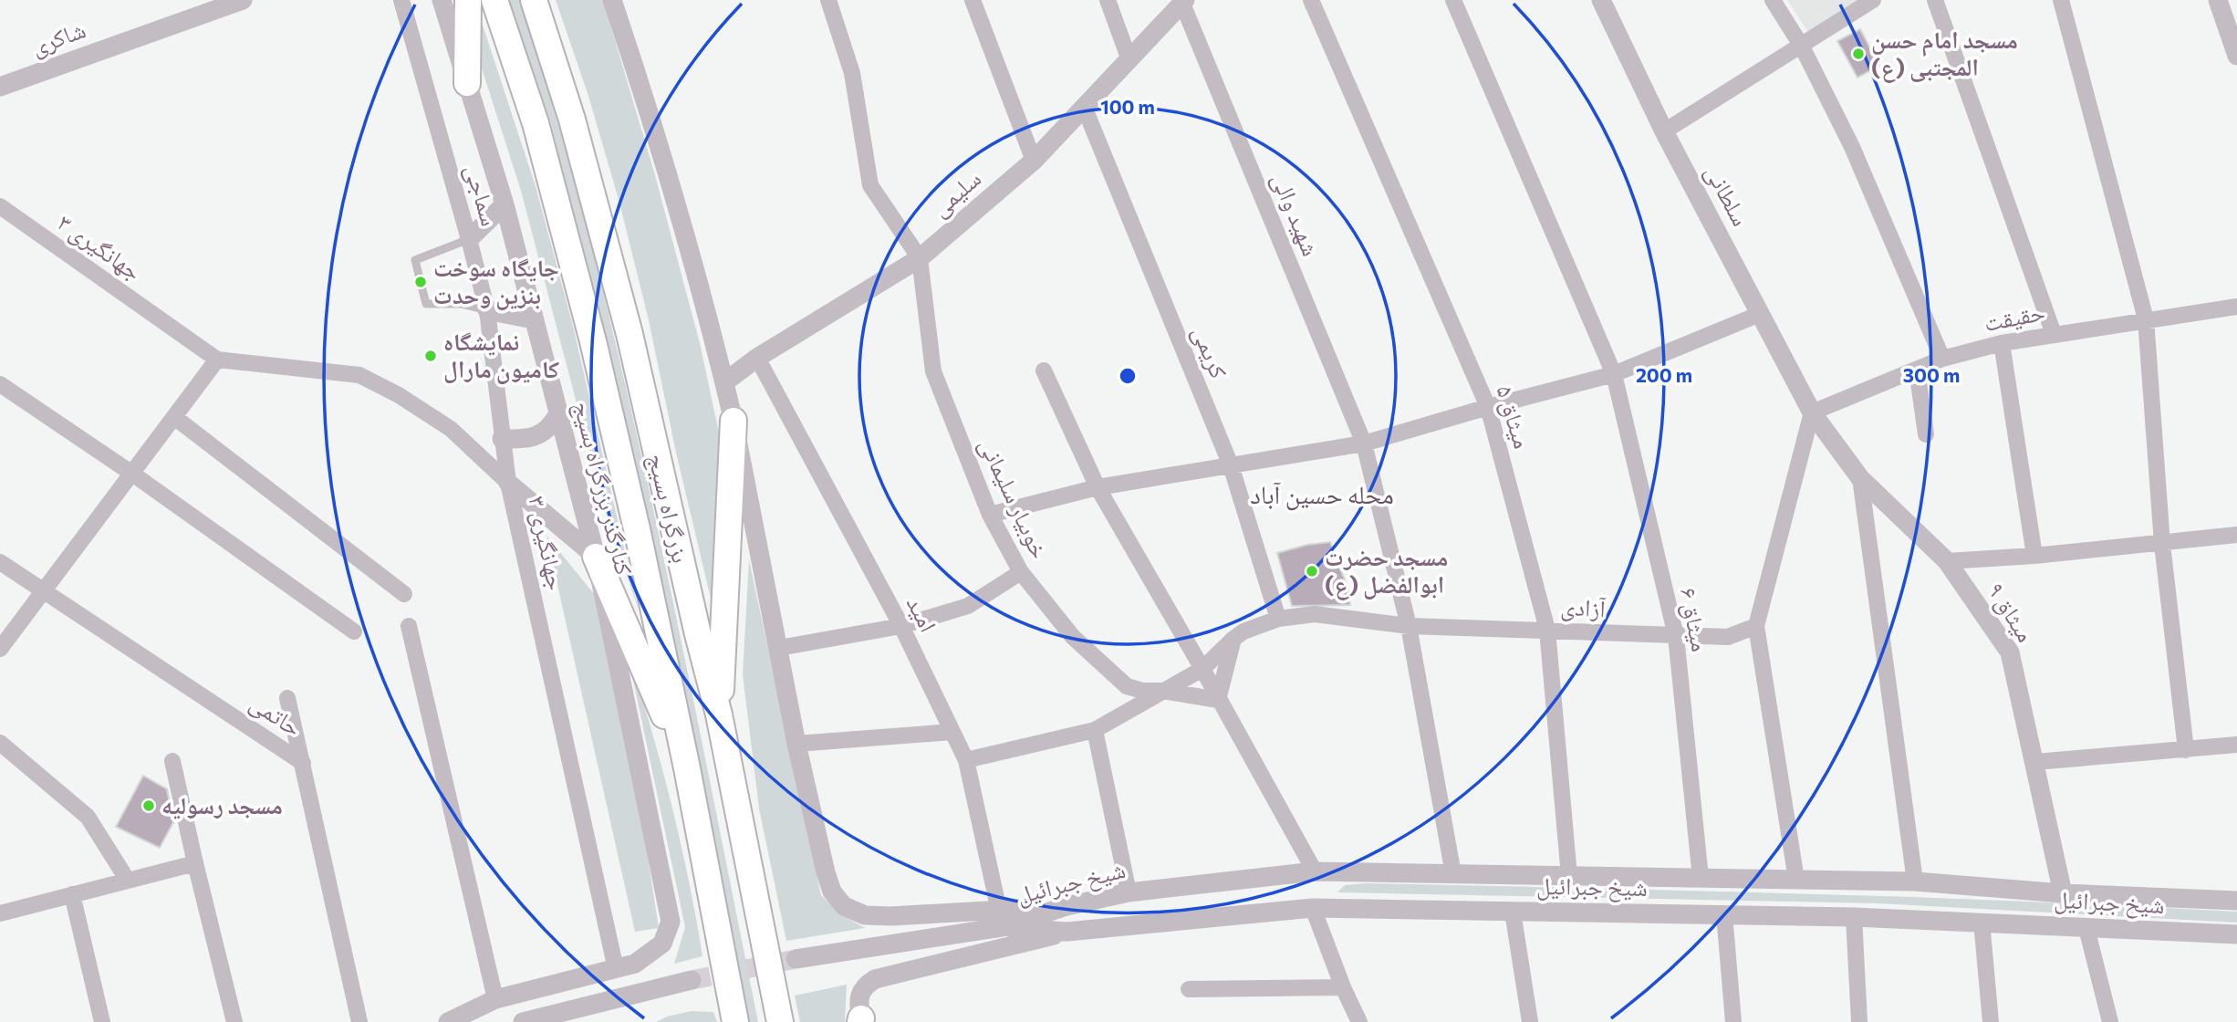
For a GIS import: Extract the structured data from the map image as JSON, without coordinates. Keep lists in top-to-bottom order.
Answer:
{
  "streets": {
    "highway": ["بزرگراه بسیج"],
    "street": [
      "شاکری",
      "سلیمی",
      "سماجی",
      "سلطانی",
      "شهید والی",
      "جهانگیری ۳",
      "حقیقت",
      "کریمی",
      "میثاق ۵",
      "کنارگذر بزرگراه بسیج",
      "خوبیار سلیمانی",
      "آزادی",
      "میثاق ۹",
      "امید",
      "میثاق ۶",
      "حاتمی",
      "شیخ جبرائیل"
    ]
  },
  "crossings": [
    ["سلیمی", "شهید والی"],
    ["سلیمی", "کریمی"],
    ["سلیمی", "خوبیار سلیمانی"],
    ["سلیمی", "امید"],
    ["سماجی", "جهانگیری ۳"],
    ["سلطانی", "حقیقت"],
    ["سلطانی", "میثاق ۹"],
    ["شهید والی", "آزادی"],
    ["شهید والی", "شیخ جبرائیل"],
    ["جهانگیری ۳", "کنارگذر بزرگراه بسیج"],
    ["حقیقت", "میثاق ۹"],
    ["کریمی", "آزادی"],
    ["میثاق ۵", "آزادی"],
    ["میثاق ۵", "شیخ جبرائیل"],
    ["خوبیار سلیمانی", "آزادی"],
    ["آزادی", "امید"],
    ["آزادی", "میثاق ۶"],
    ["میثاق ۹", "شیخ جبرائیل"],
    ["امید", "شیخ جبرائیل"],
    ["میثاق ۶", "شیخ جبرائیل"]
  ],
  "districts": ["محله حسین آباد"],
  "places": [
    "مسجد امام حسن المجتبی (ع)",
    "جایگاه سوخت بنزین وحدت",
    "نمایشگاه کامیون مارال",
    "مسجد حضرت ابوالفضل (ع)",
    "مسجد رسولیه"
  ],
  "rings": ["100 m", "200 m", "300 m"]
}
